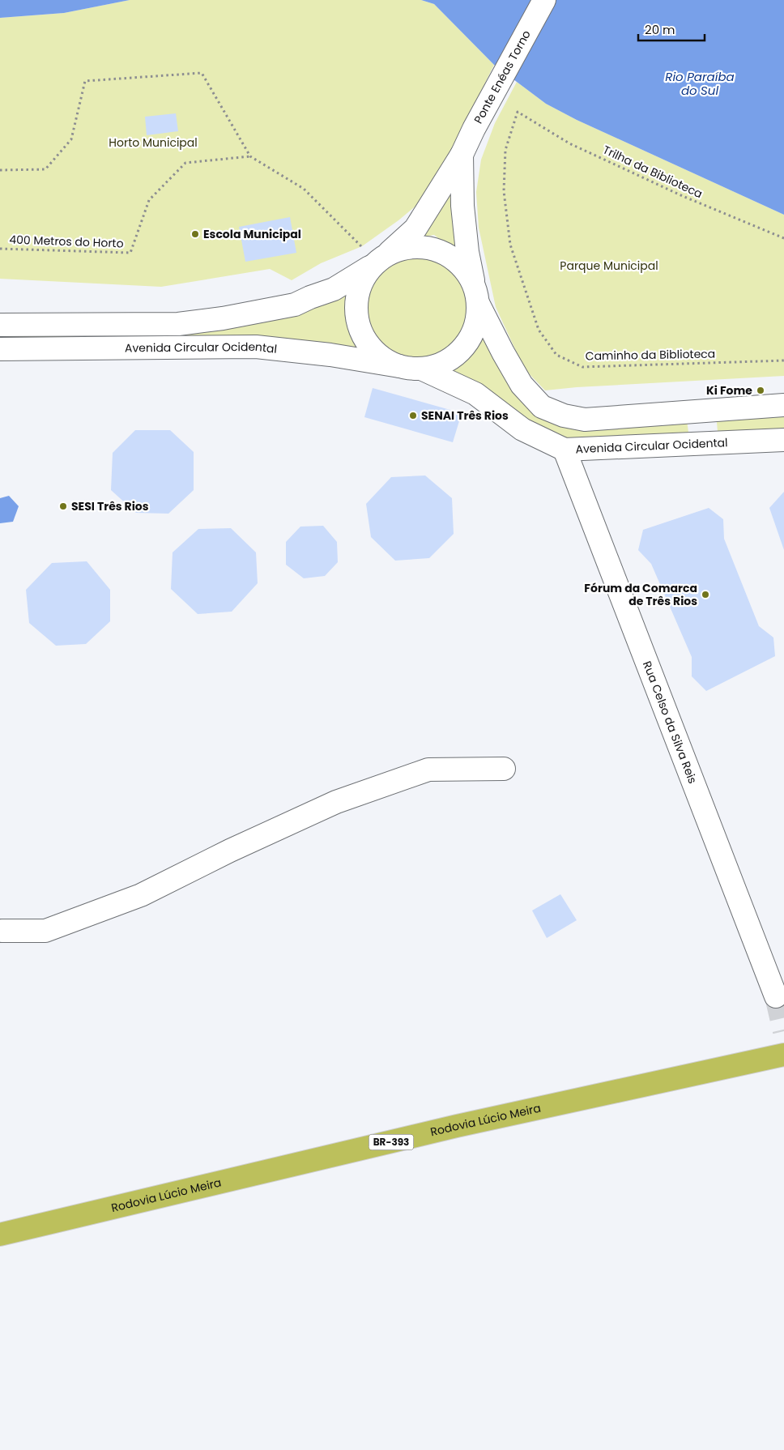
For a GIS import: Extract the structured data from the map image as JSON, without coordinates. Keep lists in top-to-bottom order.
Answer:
{
  "streets": {
    "highway": ["Rodovia Lúcio Meira", "BR-393"],
    "street": ["Ponte Enéas Torno", "Avenida Circular Ocidental", "Rua Celso da Silva Reis"],
    "path": ["Trilha da Biblioteca", "400 Metros do Horto", "Caminho da Biblioteca"]
  },
  "crossings": [
    ["Ponte Enéas Torno", "Avenida Circular Ocidental"],
    ["Trilha da Biblioteca", "Caminho da Biblioteca"],
    ["Avenida Circular Ocidental", "Rua Celso da Silva Reis"]
  ],
  "water": ["Rio Paraíba do Sul"],
  "parks": ["Horto Municipal", "Parque Municipal"],
  "places": [
    "Escola Municipal",
    "Ki Fome",
    "SENAI Três Rios",
    "SESI Três Rios",
    "Fórum da Comarca de Três Rios"
  ],
  "scale_bar": "20 m"
}
